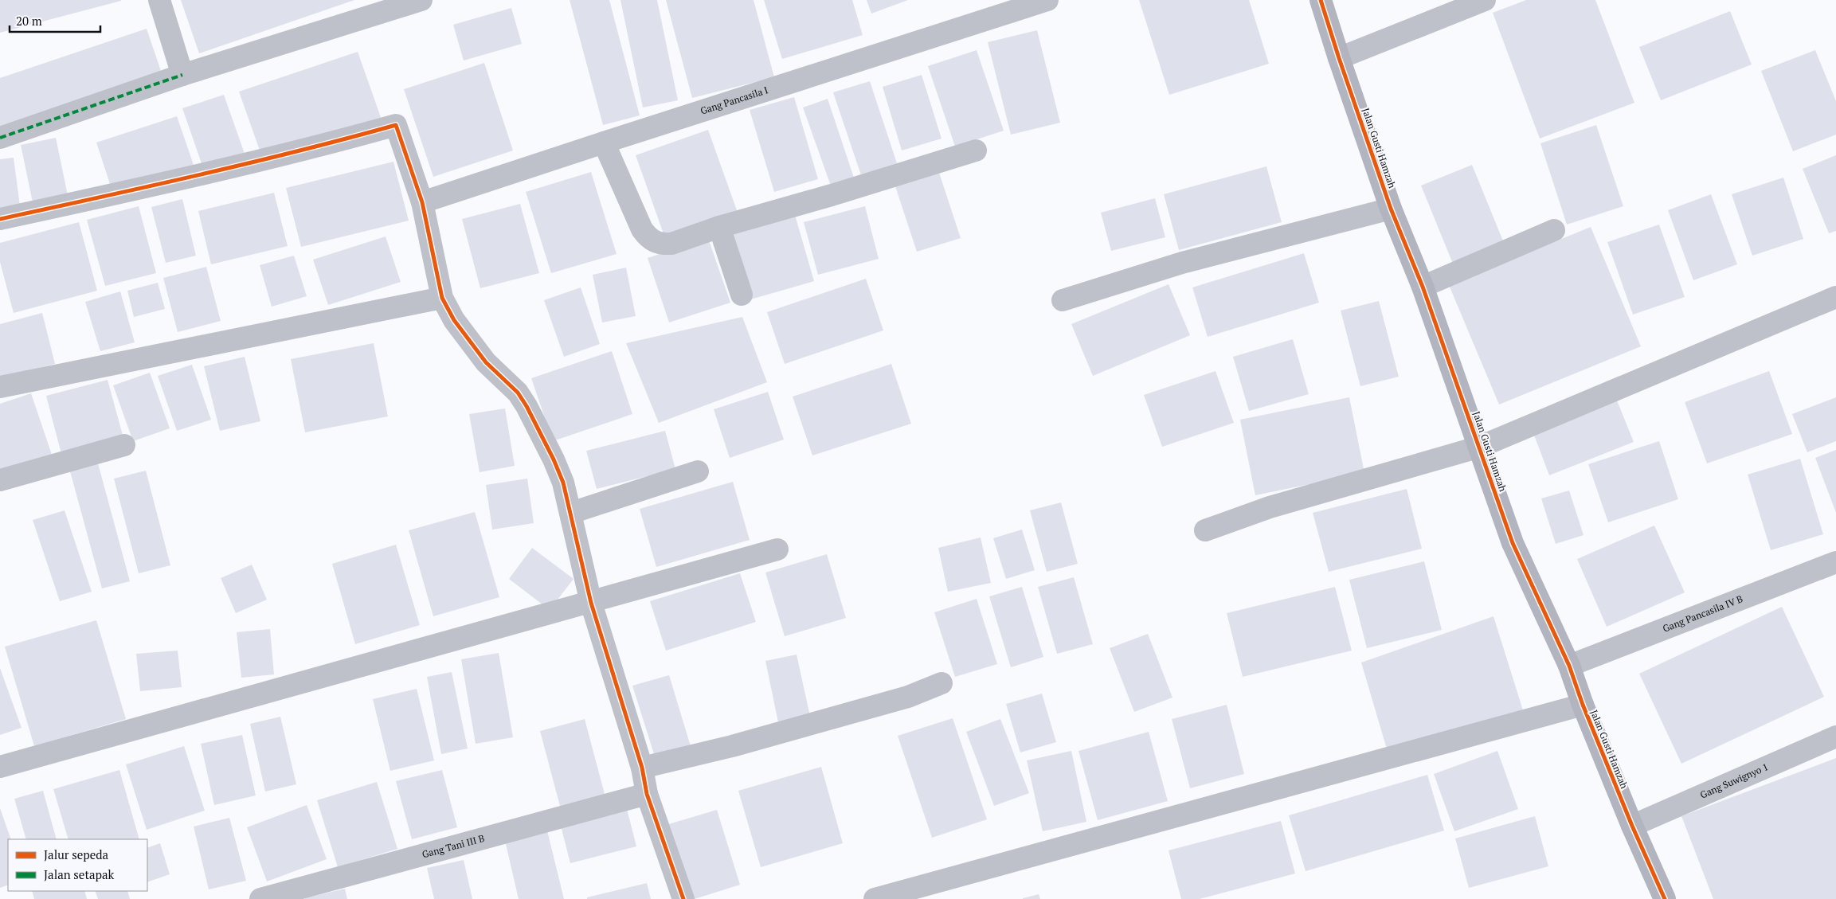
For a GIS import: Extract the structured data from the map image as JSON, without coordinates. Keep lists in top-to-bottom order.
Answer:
{
  "streets": {
    "street": [
      "Gang Pancasila I",
      "Jalan Gusti Hamzah",
      "Gang Pancasila IV B",
      "Gang Suwignyo 1",
      "Gang Tani III B"
    ]
  },
  "crossings": [
    ["Jalan Gusti Hamzah", "Gang Pancasila IV B"],
    ["Jalan Gusti Hamzah", "Gang Suwignyo 1"]
  ],
  "legend": ["Jalur sepeda", "Jalan setapak"],
  "scale_bar": "20 m"
}
